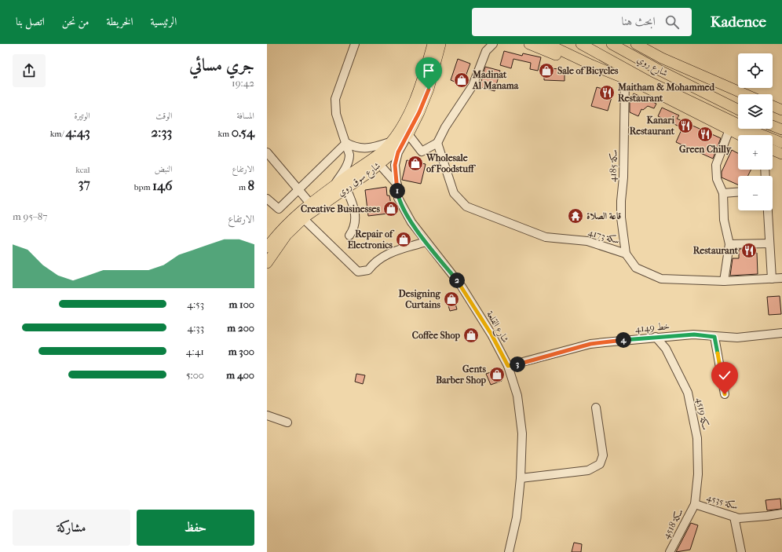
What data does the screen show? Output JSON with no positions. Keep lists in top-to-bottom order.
{
  "streets": {
    "main road": ["شارع روي", "شارع سوق روي"],
    "street": [
      "سكة 4185",
      "سكة 4173",
      "شارع القلعة",
      "4149 خط",
      "سكة 4519",
      "سكة 4535",
      "سكة 4518"
    ]
  },
  "crossings": [
    ["سكة 4185", "سكة 4173"],
    ["شارع سوق روي", "شارع القلعة"],
    ["شارع القلعة", "4149 خط"],
    ["4149 خط", "سكة 4519"],
    ["سكة 4519", "سكة 4535"],
    ["سكة 4519", "سكة 4518"],
    ["سكة 4535", "سكة 4518"]
  ],
  "places": {
    "shop": [
      "Sale of Bicycles",
      "Madinat Al Manama",
      "Wholesale of Foodstuff",
      "Creative Businesses",
      "Repair of Electronics",
      "Designing Curtains",
      "Coffee Shop",
      "Gents Barber Shop"
    ],
    "restaurant": [
      "Maitham & Mohammed Restaurant",
      "Kanari Restaurant",
      "Green Chilly",
      "Restaurant"
    ],
    "temple": ["قاعة الصلاة"]
  },
  "page": {
    "header": "Kadence",
    "search": "ابحث هنا",
    "nav": [
      "الرئيسية",
      "الخريطة",
      "من نحن",
      "اتصل بنا"
    ],
    "heading": ["جري مسائي", "19:42"],
    "map_buttons": ["+", "−"],
    "stats": [
      ["المسافة", "0.54 km"],
      ["الوقت", "2:33"],
      ["الوتيرة", "4:43 /km"],
      ["الارتفاع", "8 m"],
      ["النبض", "146 bpm"],
      ["kcal", "37"]
    ],
    "pins": [
      "1",
      "2",
      "4",
      "3"
    ],
    "chart": ["الارتفاع", "87–95 m"],
    "list": [
      {
        "name": "100 m",
        "note": "4:53"
      },
      {
        "name": "200 m",
        "note": "4:33"
      },
      {
        "name": "300 m",
        "note": "4:41"
      },
      {
        "name": "400 m",
        "note": "5:00"
      }
    ],
    "buttons": ["حفظ", "مشاركة"]
  }
}
